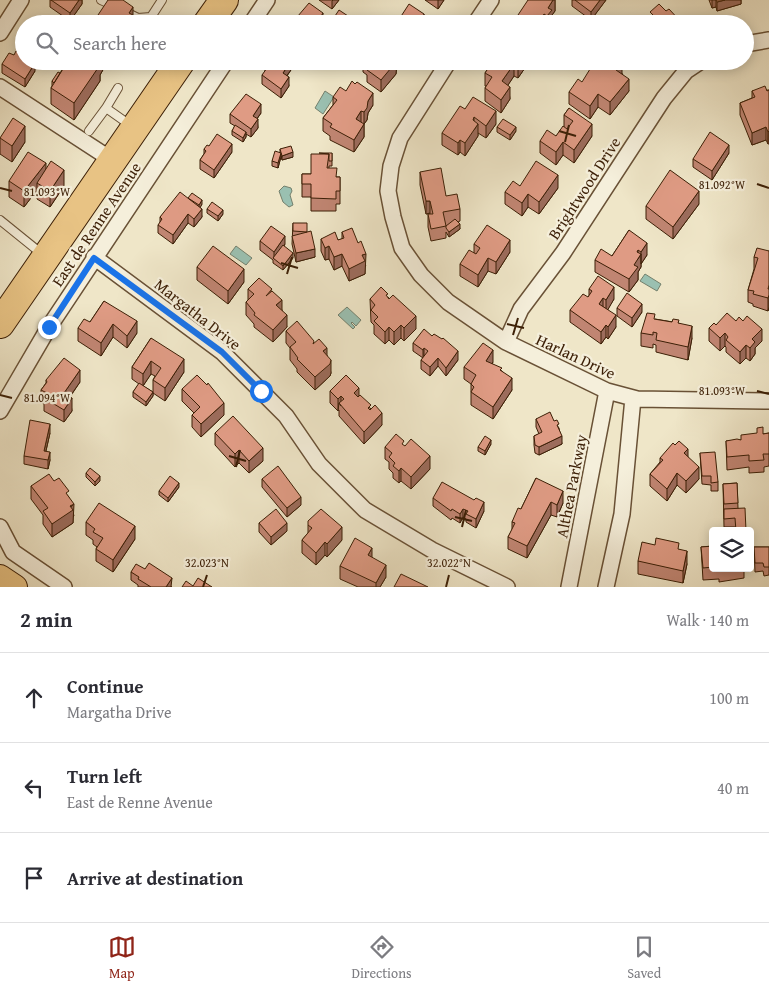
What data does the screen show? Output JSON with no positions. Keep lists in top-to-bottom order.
{
  "streets": {
    "street": [
      "Brightwood Drive",
      "East de Renne Avenue",
      "Margatha Drive",
      "Harlan Drive",
      "Althea Parkway"
    ]
  },
  "crossings": [
    ["Brightwood Drive", "Harlan Drive"],
    ["East de Renne Avenue", "Margatha Drive"],
    ["Harlan Drive", "Althea Parkway"]
  ],
  "page": {
    "search": "Search here",
    "heading": ["2 min", "Walk · 140 m"],
    "list": [
      ["Continue", "Margatha Drive", "100 m"],
      ["Turn left", "East de Renne Avenue", "40 m"],
      "Arrive at destination"
    ],
    "nav": ["Map", "Directions", "Saved"]
  },
  "coordinates": [
    "81.092°W",
    "81.093°W",
    "81.094°W",
    "32.023°N",
    "32.022°N"
  ]
}
